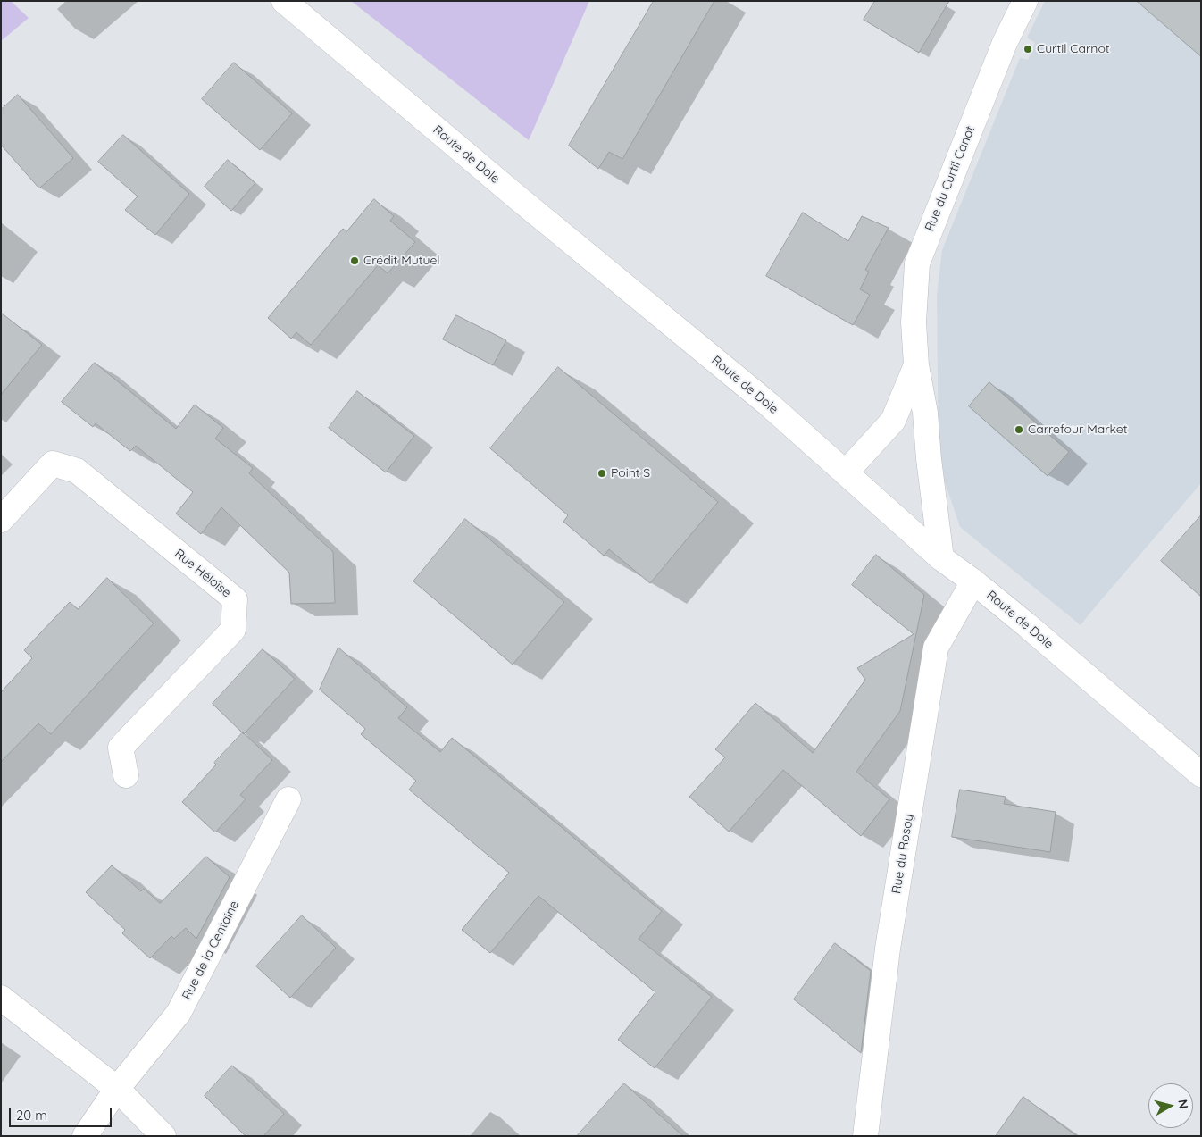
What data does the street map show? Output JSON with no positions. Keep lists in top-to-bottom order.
{
  "streets": {
    "street": [
      "Route de Dole",
      "Rue du Curtil Canot",
      "Rue Héloïse",
      "Rue du Rosoy",
      "Rue de la Centaine"
    ]
  },
  "crossings": [
    ["Route de Dole", "Rue du Curtil Canot"],
    ["Route de Dole", "Rue du Rosoy"]
  ],
  "places": [
    "Curtil Carnot",
    "Crédit Mutuel",
    "Carrefour Market",
    "Point S"
  ],
  "scale_bar": "20 m",
  "north": "right"
}
